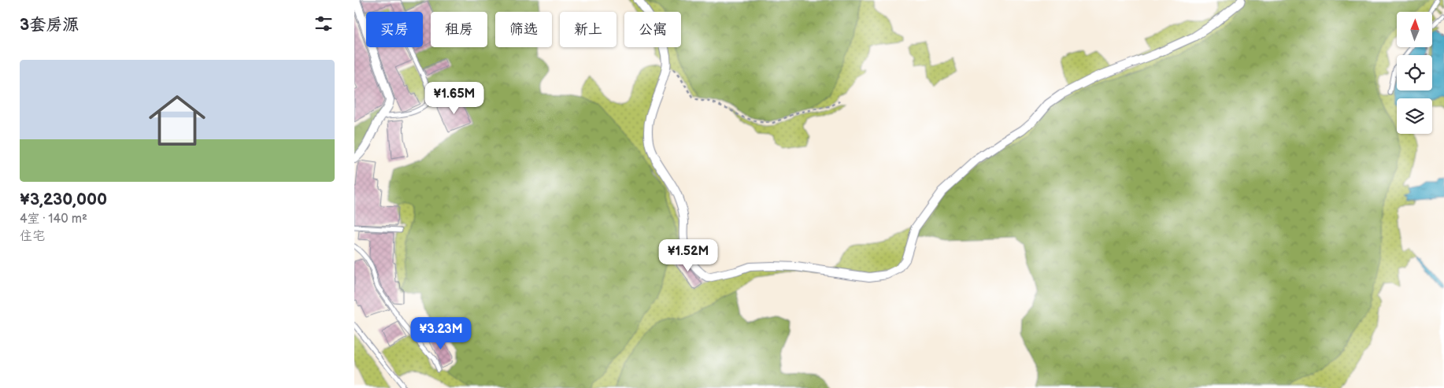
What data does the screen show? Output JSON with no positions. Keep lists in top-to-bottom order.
{
  "north": "top",
  "page": {
    "heading": "3套房源",
    "chip": [
      "买房",
      "租房",
      "筛选",
      "新上",
      "公寓"
    ],
    "list": [
      {
        "name": "¥3,230,000",
        "note": "4室 · 140 m² · 住宅"
      }
    ],
    "price": ["¥1.65M", "¥1.52M", "¥3.23M"]
  }
}
